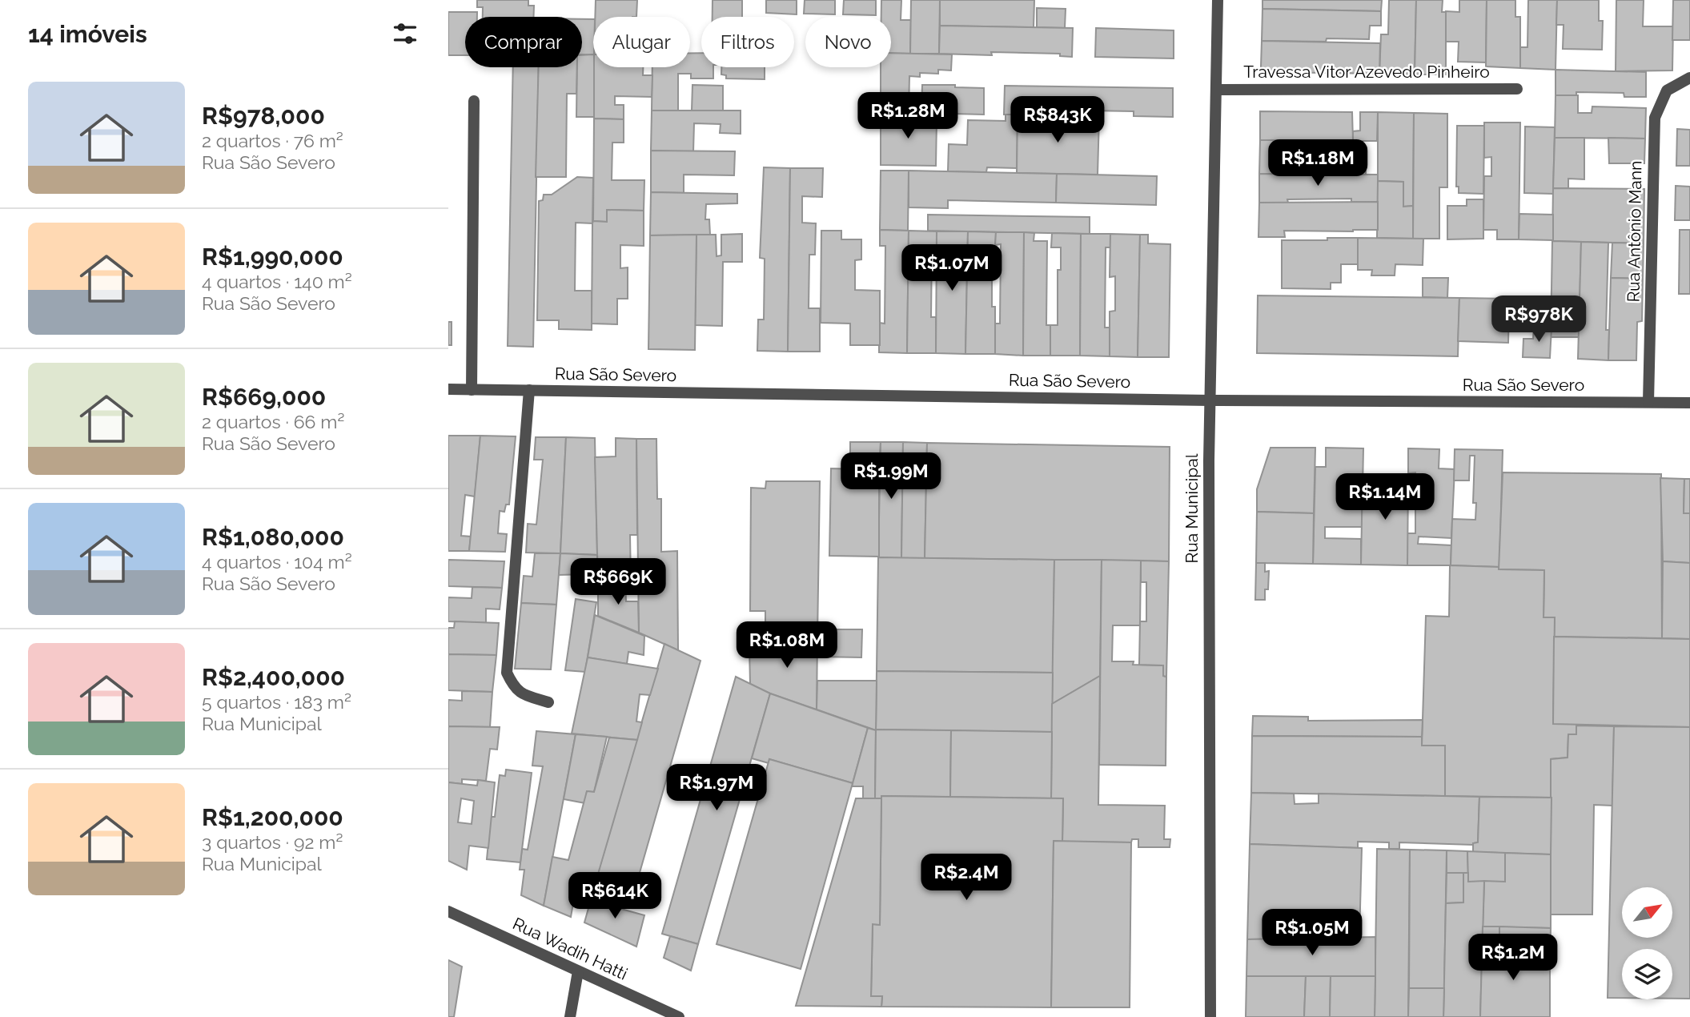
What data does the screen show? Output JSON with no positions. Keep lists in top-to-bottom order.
{
  "streets": {
    "street": [
      "Travessa Vitor Azevedo Pinheiro",
      "Rua Antônio Mann",
      "Rua São Severo",
      "Rua Municipal",
      "Rua Wadih Hatti"
    ]
  },
  "crossings": [
    ["Travessa Vitor Azevedo Pinheiro", "Rua Municipal"],
    ["Rua Antônio Mann", "Rua São Severo"],
    ["Rua São Severo", "Rua Municipal"]
  ],
  "north": "top right",
  "page": {
    "heading": "14 imóveis",
    "chip": [
      "Comprar",
      "Alugar",
      "Filtros",
      "Novo"
    ],
    "list": [
      {
        "name": "R$978,000",
        "note": "2 quartos · 76 m² · Rua São Severo"
      },
      {
        "name": "R$1,990,000",
        "note": "4 quartos · 140 m² · Rua São Severo"
      },
      {
        "name": "R$669,000",
        "note": "2 quartos · 66 m² · Rua São Severo"
      },
      {
        "name": "R$1,080,000",
        "note": "4 quartos · 104 m² · Rua São Severo"
      },
      {
        "name": "R$2,400,000",
        "note": "5 quartos · 183 m² · Rua Municipal"
      },
      {
        "name": "R$1,200,000",
        "note": "3 quartos · 92 m² · Rua Municipal"
      }
    ],
    "price": [
      "R$1.28M",
      "R$843K",
      "R$1.18M",
      "R$1.07M",
      "R$978K",
      "R$1.99M",
      "R$1.14M",
      "R$669K",
      "R$1.08M",
      "R$1.97M",
      "R$2.4M",
      "R$614K",
      "R$1.05M",
      "R$1.2M"
    ]
  }
}
